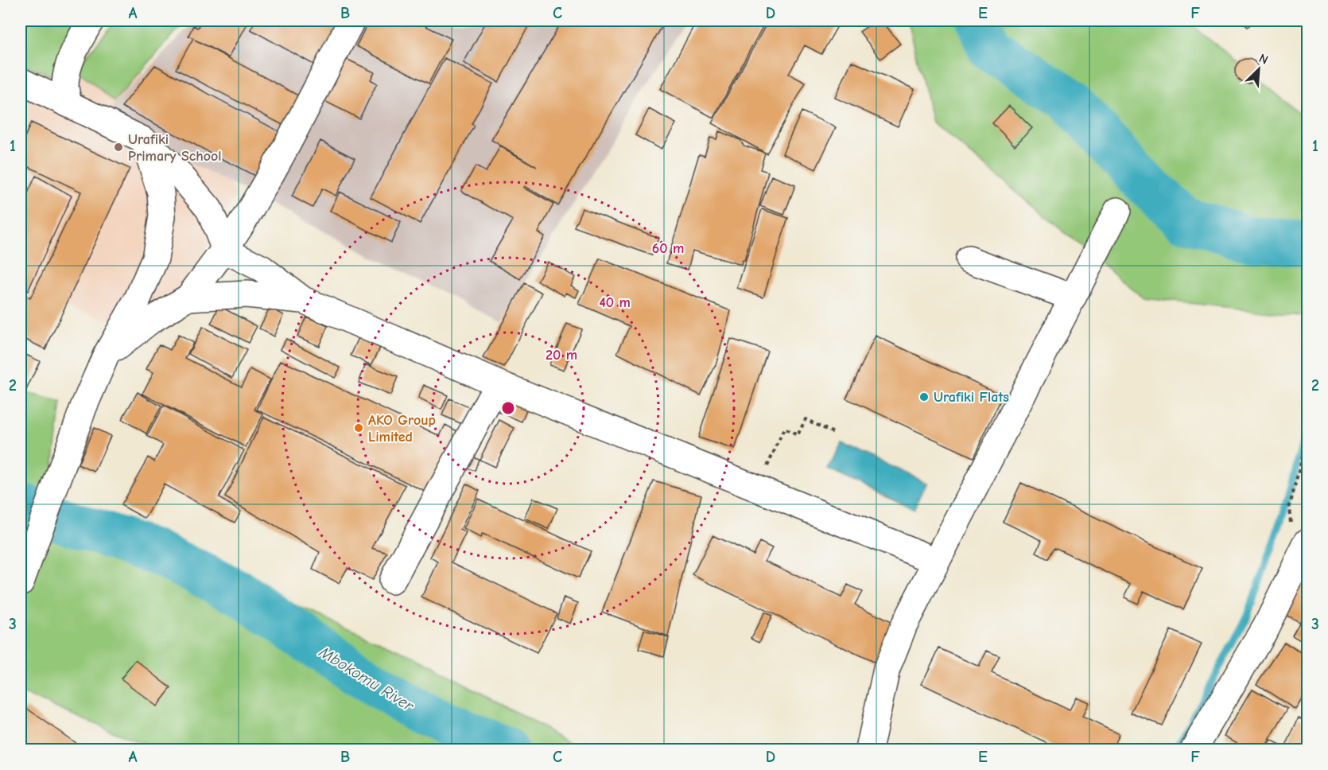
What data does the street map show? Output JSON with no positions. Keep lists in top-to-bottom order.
{
  "water": ["Mbokomu River"],
  "places": ["Urafiki Primary School", "Urafiki Flats", "AKO Group Limited"],
  "north": "top right",
  "grid": {
    "columns": [
      "A",
      "B",
      "C",
      "D",
      "E",
      "F"
    ],
    "rows": ["1", "2", "3"]
  },
  "rings": ["60 m", "40 m", "20 m"]
}
